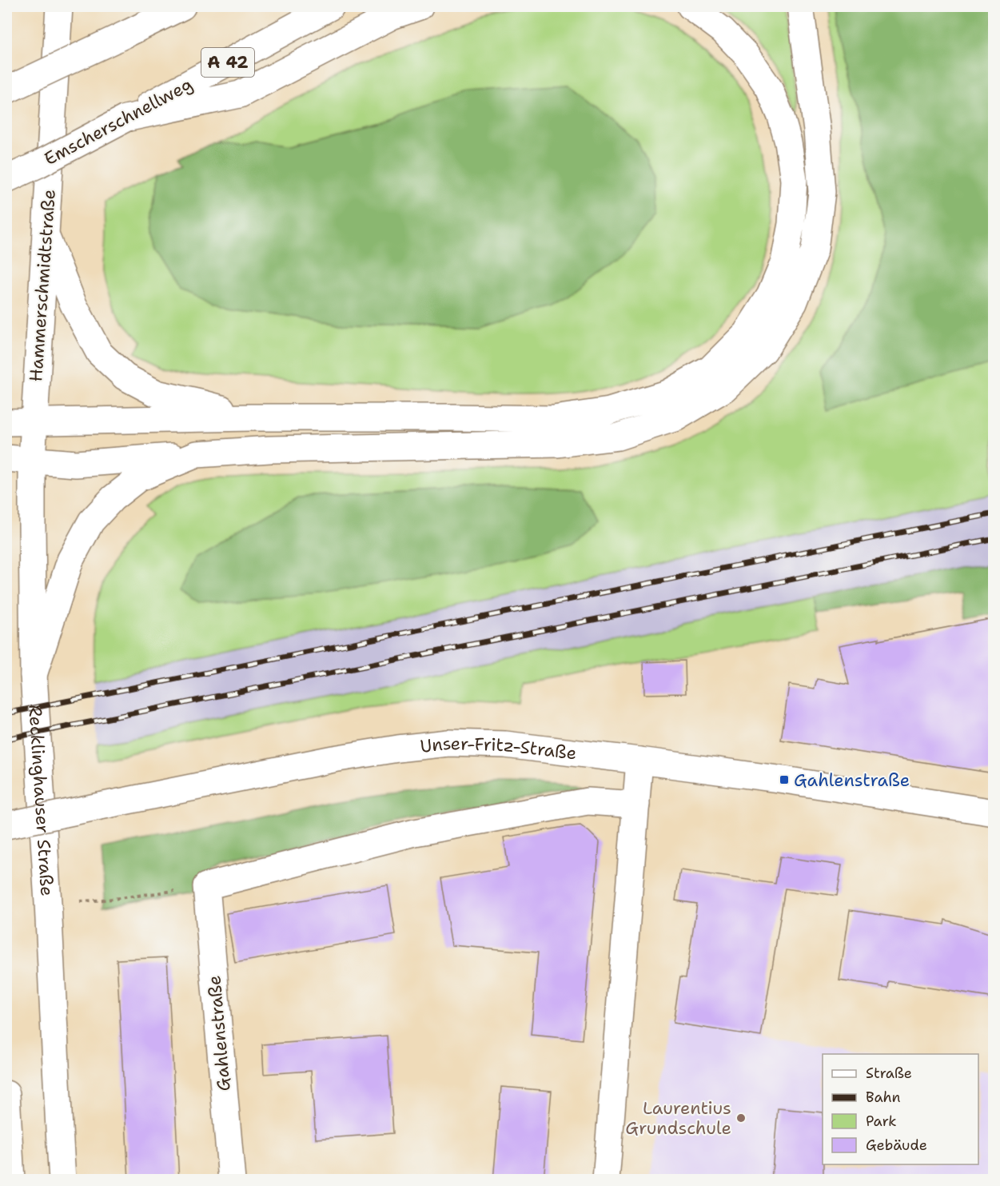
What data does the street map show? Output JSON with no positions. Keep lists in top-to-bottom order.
{
  "streets": {
    "main road": [
      "A 42",
      "Emscherschnellweg",
      "Hammerschmidtstraße",
      "Unser-Fritz-Straße",
      "Recklinghauser Straße",
      "Gahlenstraße"
    ]
  },
  "crossings": [
    ["Hammerschmidtstraße", "Recklinghauser Straße"]
  ],
  "places": {
    "transit": ["Gahlenstraße"],
    "other": ["Laurentius Grundschule"]
  },
  "legend": [
    "Straße",
    "Bahn",
    "Park",
    "Gebäude"
  ]
}
